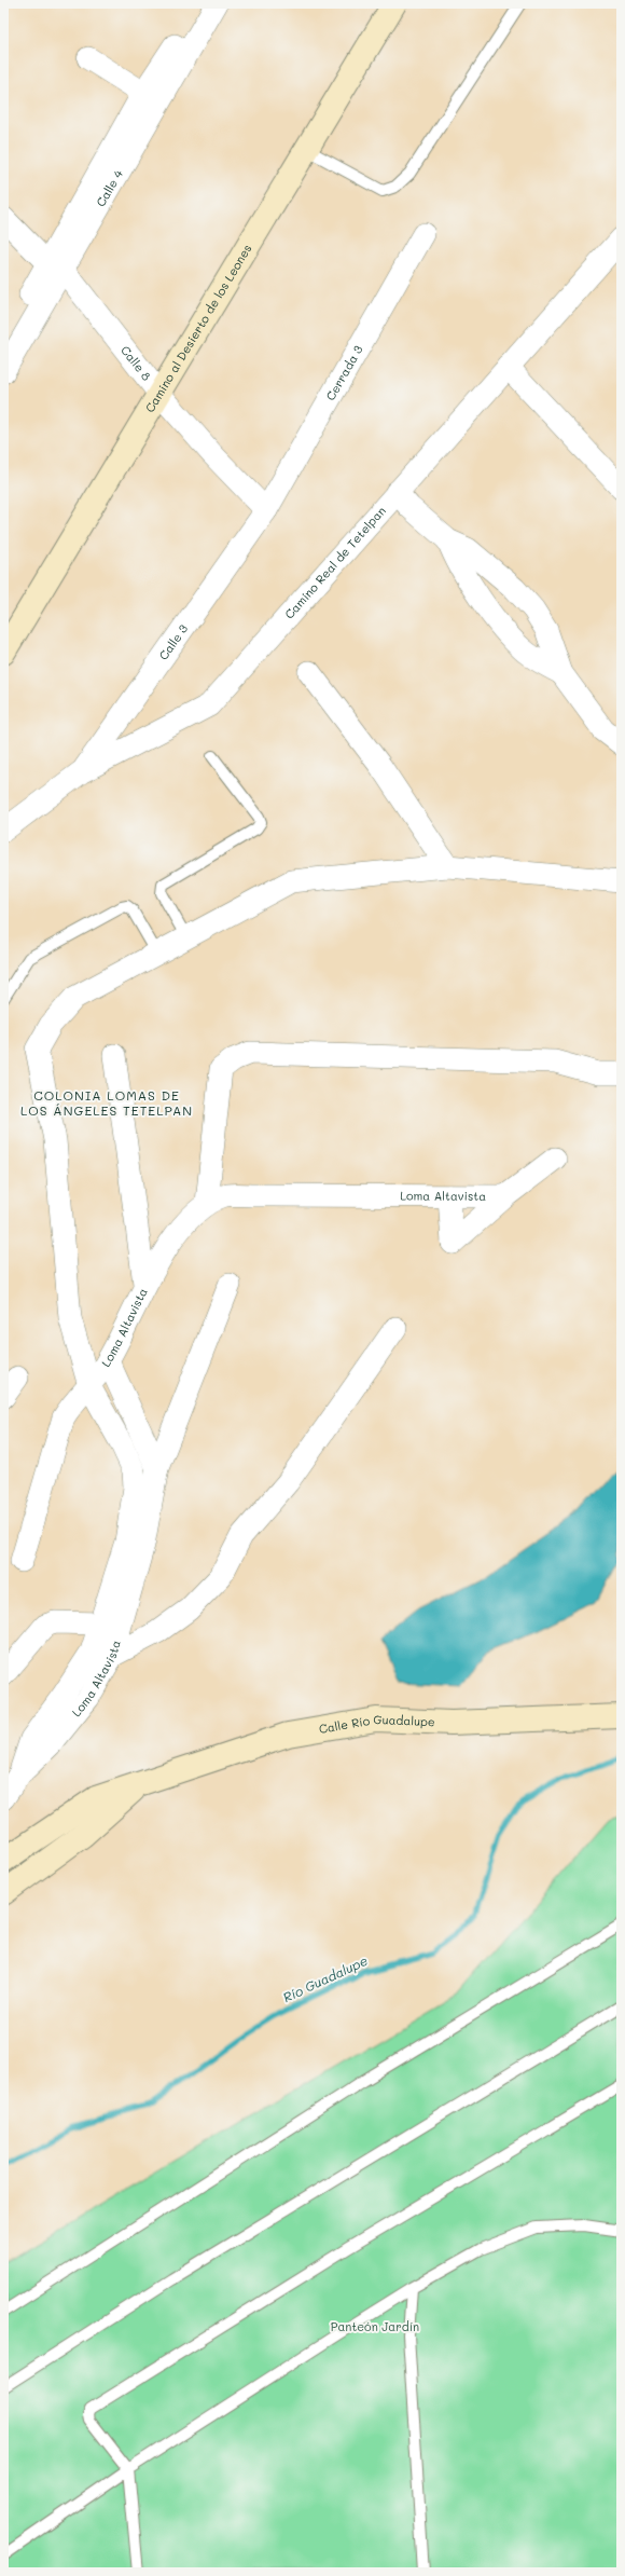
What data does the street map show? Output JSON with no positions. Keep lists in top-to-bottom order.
{
  "streets": {
    "street": [
      "Calle 4",
      "Camino al Desierto de los Leones",
      "Calle 8",
      "Cerrada 3",
      "Camino Real de Tetelpan",
      "Calle 3",
      "Loma Altavista",
      "Calle Río Guadalupe"
    ]
  },
  "crossings": [
    ["Calle 4", "Calle 8"],
    ["Camino al Desierto de los Leones", "Calle 8"],
    ["Calle 8", "Cerrada 3"],
    ["Calle 8", "Calle 3"],
    ["Cerrada 3", "Calle 3"],
    ["Camino Real de Tetelpan", "Calle 3"]
  ],
  "districts": ["COLONIA LOMAS DE LOS ÁNGELES TETELPAN"],
  "water": ["Río Guadalupe"],
  "parks": ["Panteón Jardín"]
}
